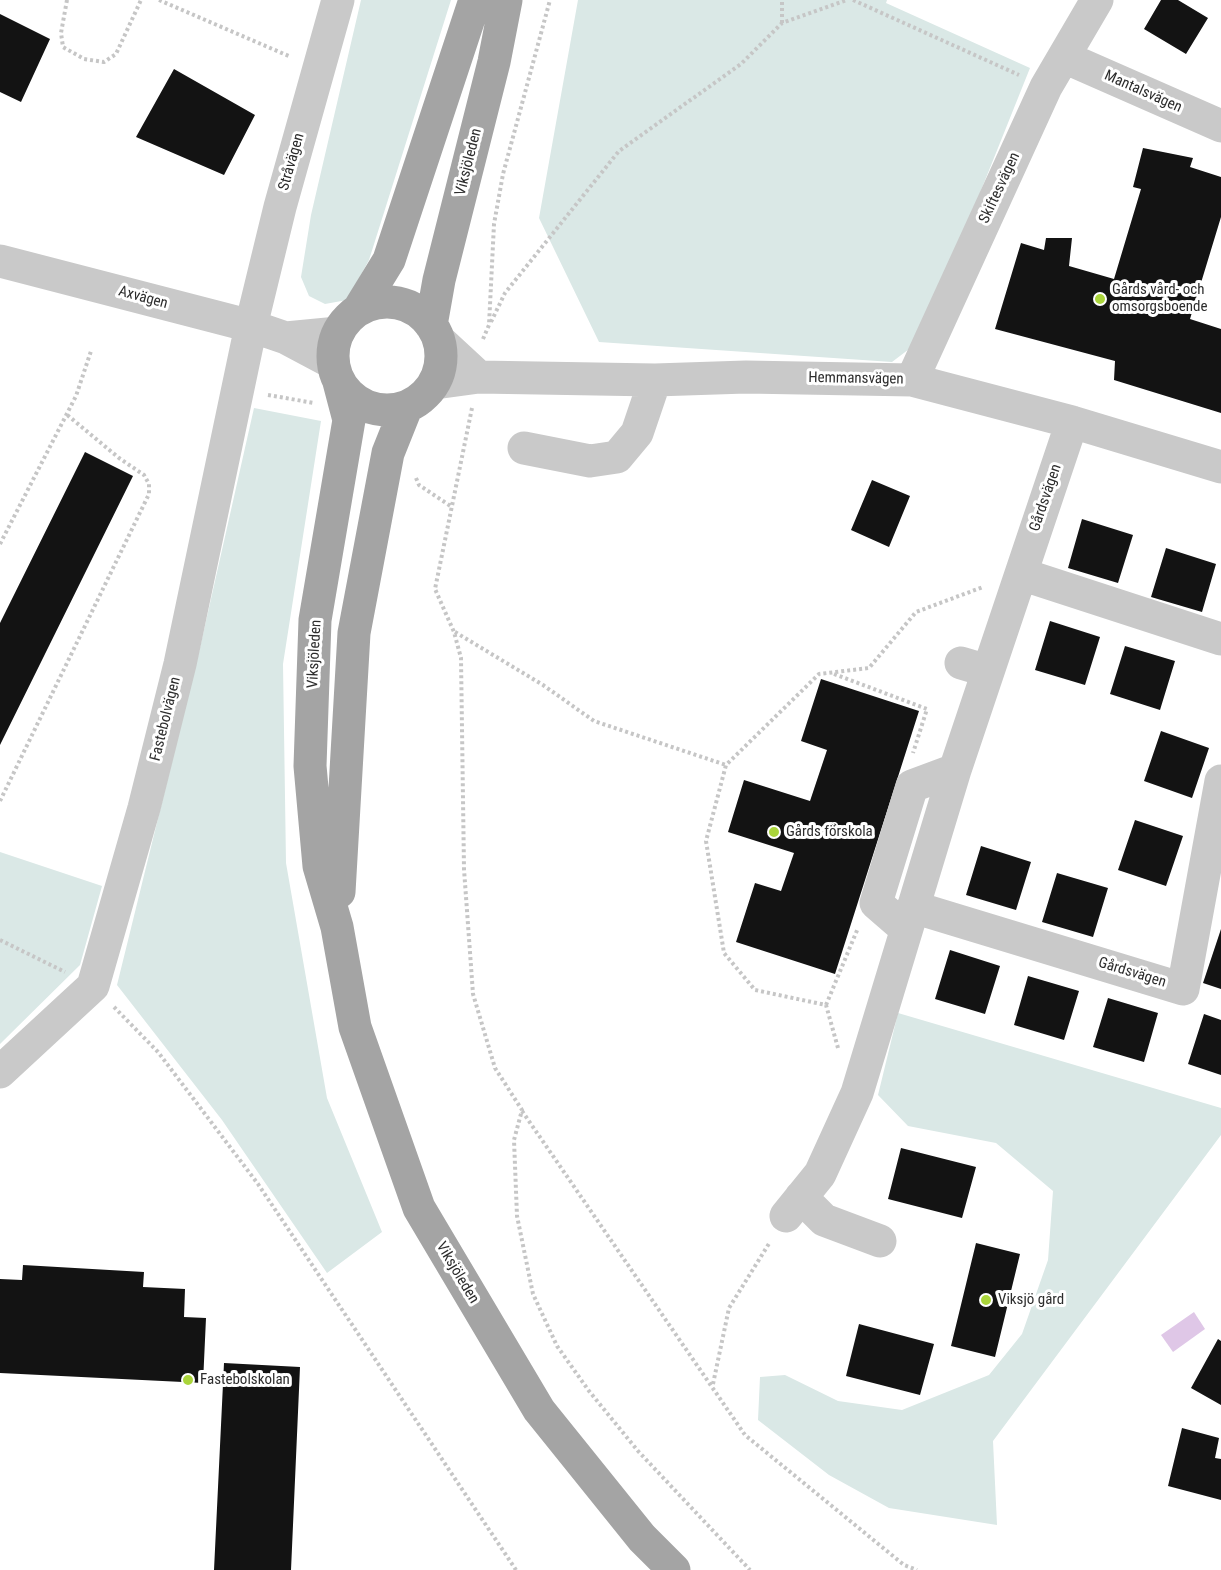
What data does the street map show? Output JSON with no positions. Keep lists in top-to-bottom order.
{
  "streets": {
    "main road": ["Viksjöleden"],
    "street": [
      "Mantalsvägen",
      "Stråvägen",
      "Skiftesvägen",
      "Axvägen",
      "Hemmansvägen",
      "Gårdsvägen",
      "Fastebolvägen"
    ]
  },
  "crossings": [
    ["Mantalsvägen", "Skiftesvägen"],
    ["Stråvägen", "Axvägen"],
    ["Stråvägen", "Fastebolvägen"],
    ["Viksjöleden", "Axvägen"],
    ["Viksjöleden", "Hemmansvägen"],
    ["Skiftesvägen", "Hemmansvägen"],
    ["Axvägen", "Hemmansvägen"],
    ["Axvägen", "Fastebolvägen"],
    ["Hemmansvägen", "Gårdsvägen"]
  ],
  "places": [
    "Gårds vård- och omsorgsboende",
    "Gårds förskola",
    "Viksjö gård",
    "Fastebolskolan"
  ]
}
